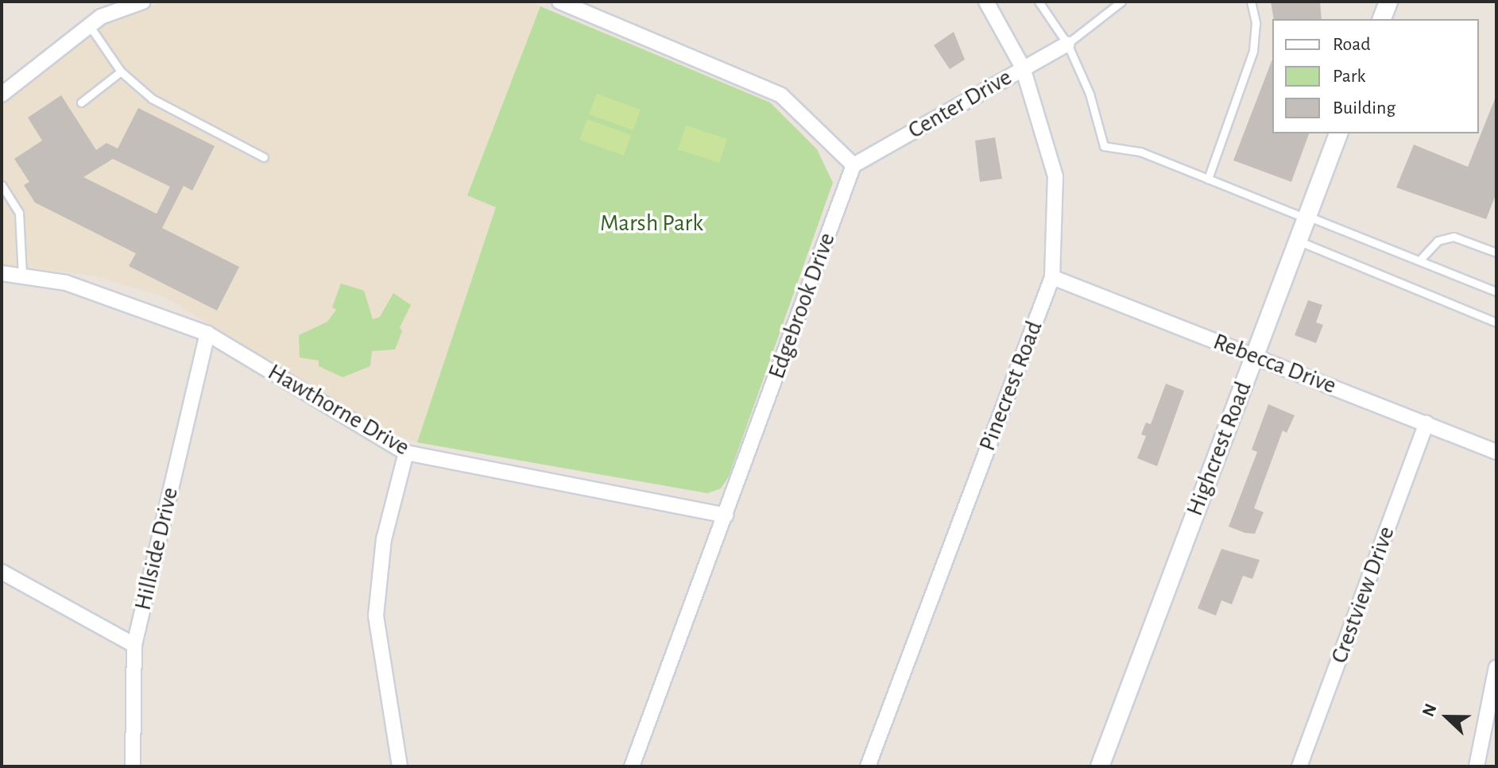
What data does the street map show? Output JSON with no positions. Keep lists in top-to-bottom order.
{
  "streets": {
    "street": [
      "Center Drive",
      "Edgebrook Drive",
      "Rebecca Drive",
      "Pinecrest Road",
      "Hawthorne Drive",
      "Highcrest Road",
      "Hillside Drive",
      "Crestview Drive"
    ]
  },
  "crossings": [
    ["Center Drive", "Edgebrook Drive"],
    ["Center Drive", "Pinecrest Road"],
    ["Edgebrook Drive", "Hawthorne Drive"],
    ["Rebecca Drive", "Pinecrest Road"],
    ["Rebecca Drive", "Highcrest Road"],
    ["Rebecca Drive", "Crestview Drive"],
    ["Hawthorne Drive", "Hillside Drive"]
  ],
  "parks": ["Marsh Park"],
  "legend": ["Road", "Park", "Building"],
  "north": "left"
}
